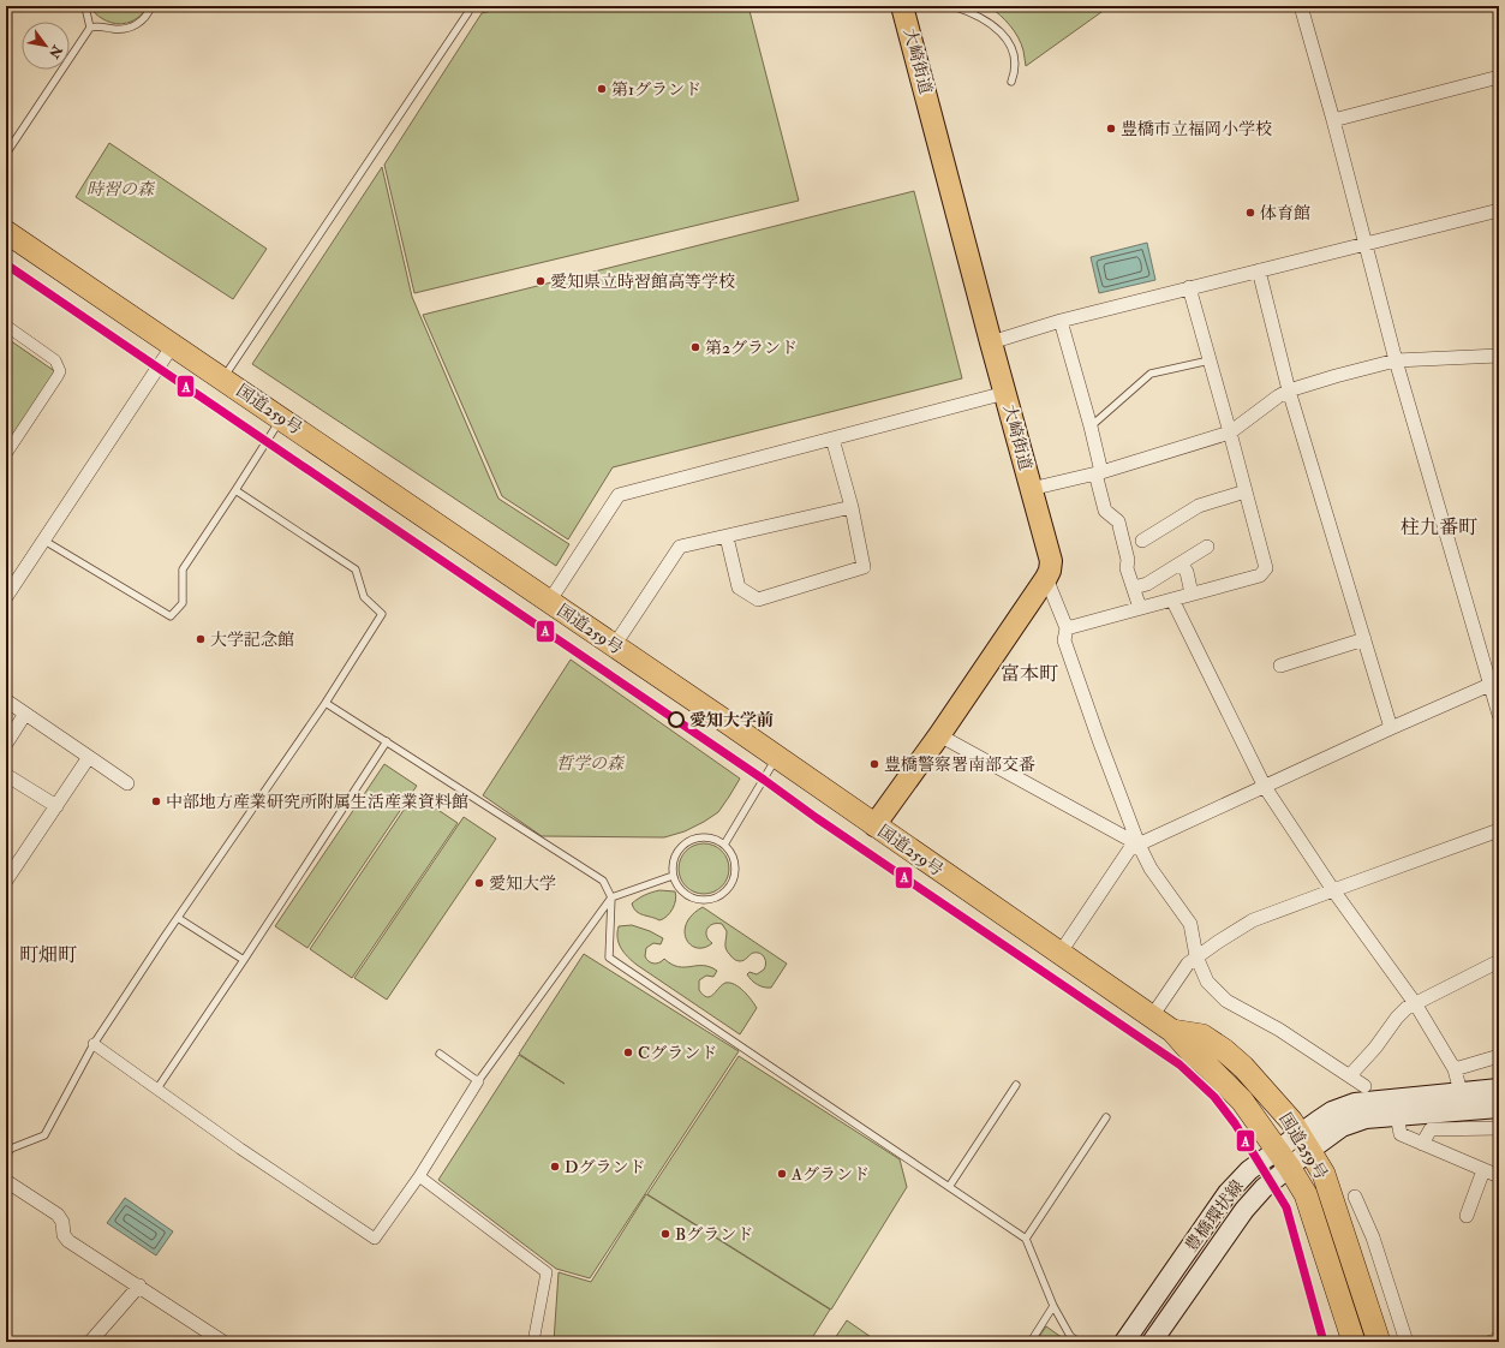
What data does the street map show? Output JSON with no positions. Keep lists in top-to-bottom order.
{
  "streets": {
    "highway": ["国道259号"],
    "main road": ["大崎街道", "豊橋環状線"]
  },
  "crossings": [
    ["大崎街道", "国道259号"],
    ["国道259号", "豊橋環状線"]
  ],
  "districts": ["柱九番町", "富本町", "町畑町"],
  "parks": ["時習の森", "哲学の森"],
  "places": [
    "第1グランド",
    "豊橋市立福岡小学校",
    "体育館",
    "愛知県立時習館高等学校",
    "第2グランド",
    "大学記念館",
    "愛知大学前",
    "豊橋警察署南部交番",
    "中部地方産業研究所附属生活産業資料館",
    "愛知大学",
    "Cグランド",
    "Dグランド",
    "Aグランド",
    "Bグランド"
  ],
  "lines": ["transit line A"],
  "north": "bottom right"
}
